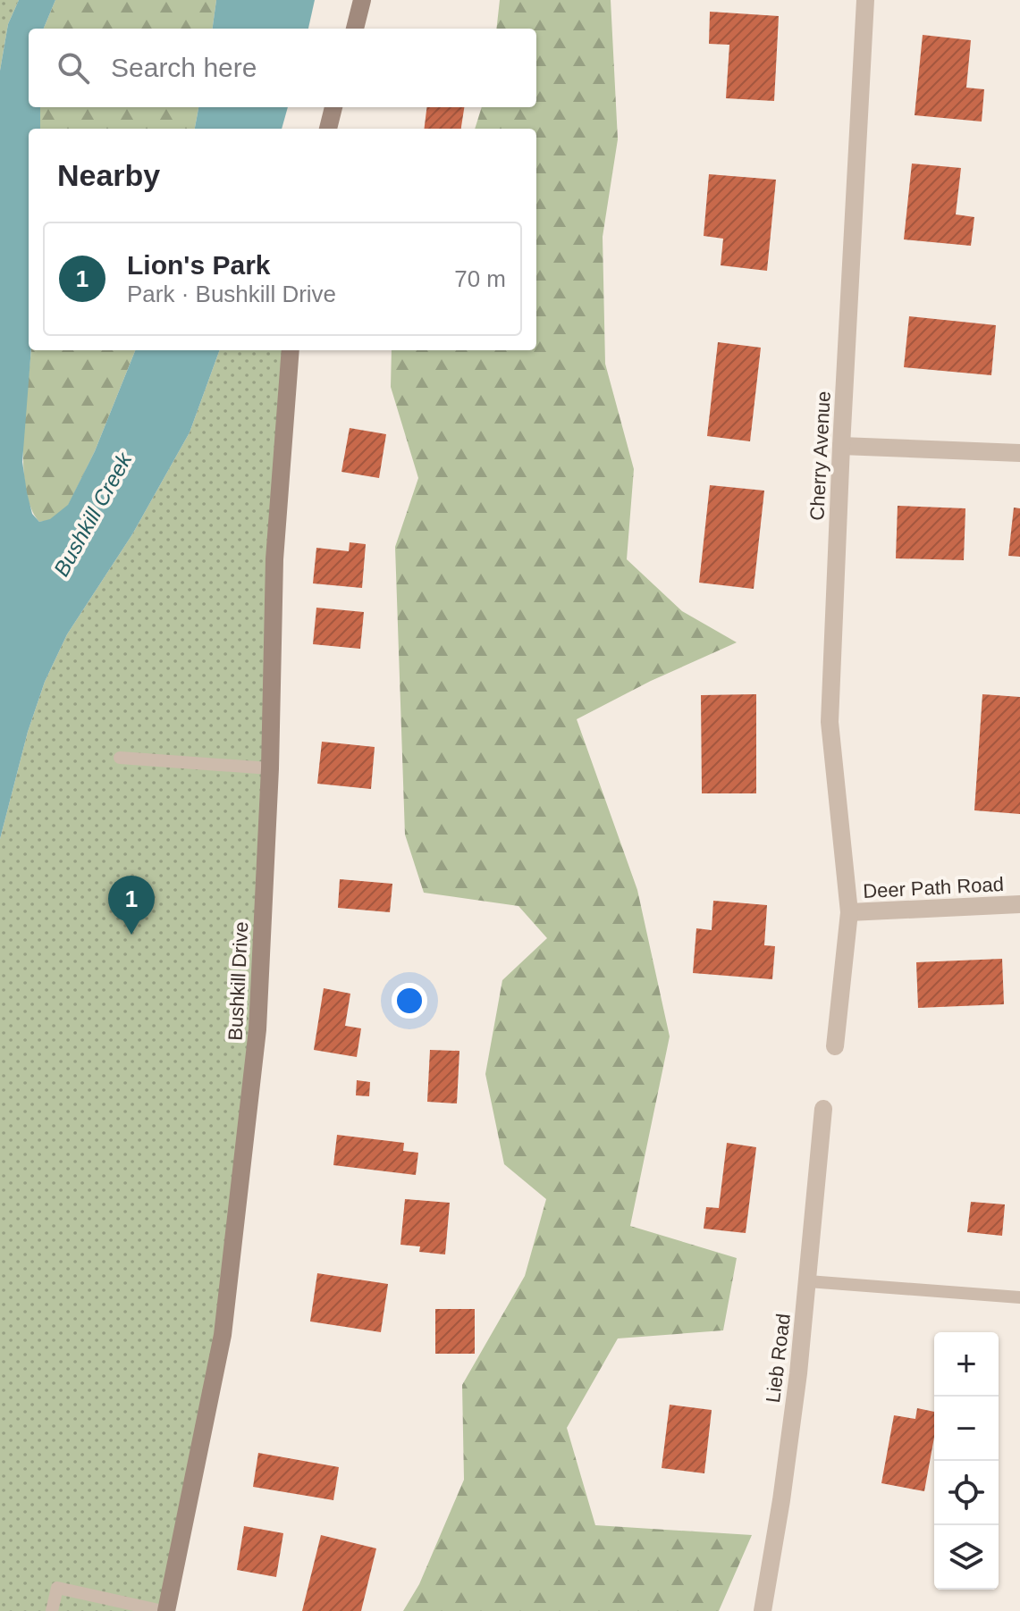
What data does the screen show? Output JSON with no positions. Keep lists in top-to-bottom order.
{
  "streets": {
    "main road": ["Bushkill Drive"],
    "street": ["Cherry Avenue", "Deer Path Road", "Lieb Road"]
  },
  "crossings": [
    ["Cherry Avenue", "Deer Path Road"]
  ],
  "water": ["Bushkill Creek"],
  "page": {
    "search": "Search here",
    "heading": "Nearby",
    "list": [
      {
        "mark": "1",
        "name": "Lion's Park",
        "note": "Park · Bushkill Drive",
        "value": "70 m"
      }
    ],
    "pins": "1",
    "map_buttons": ["+", "−"]
  }
}
